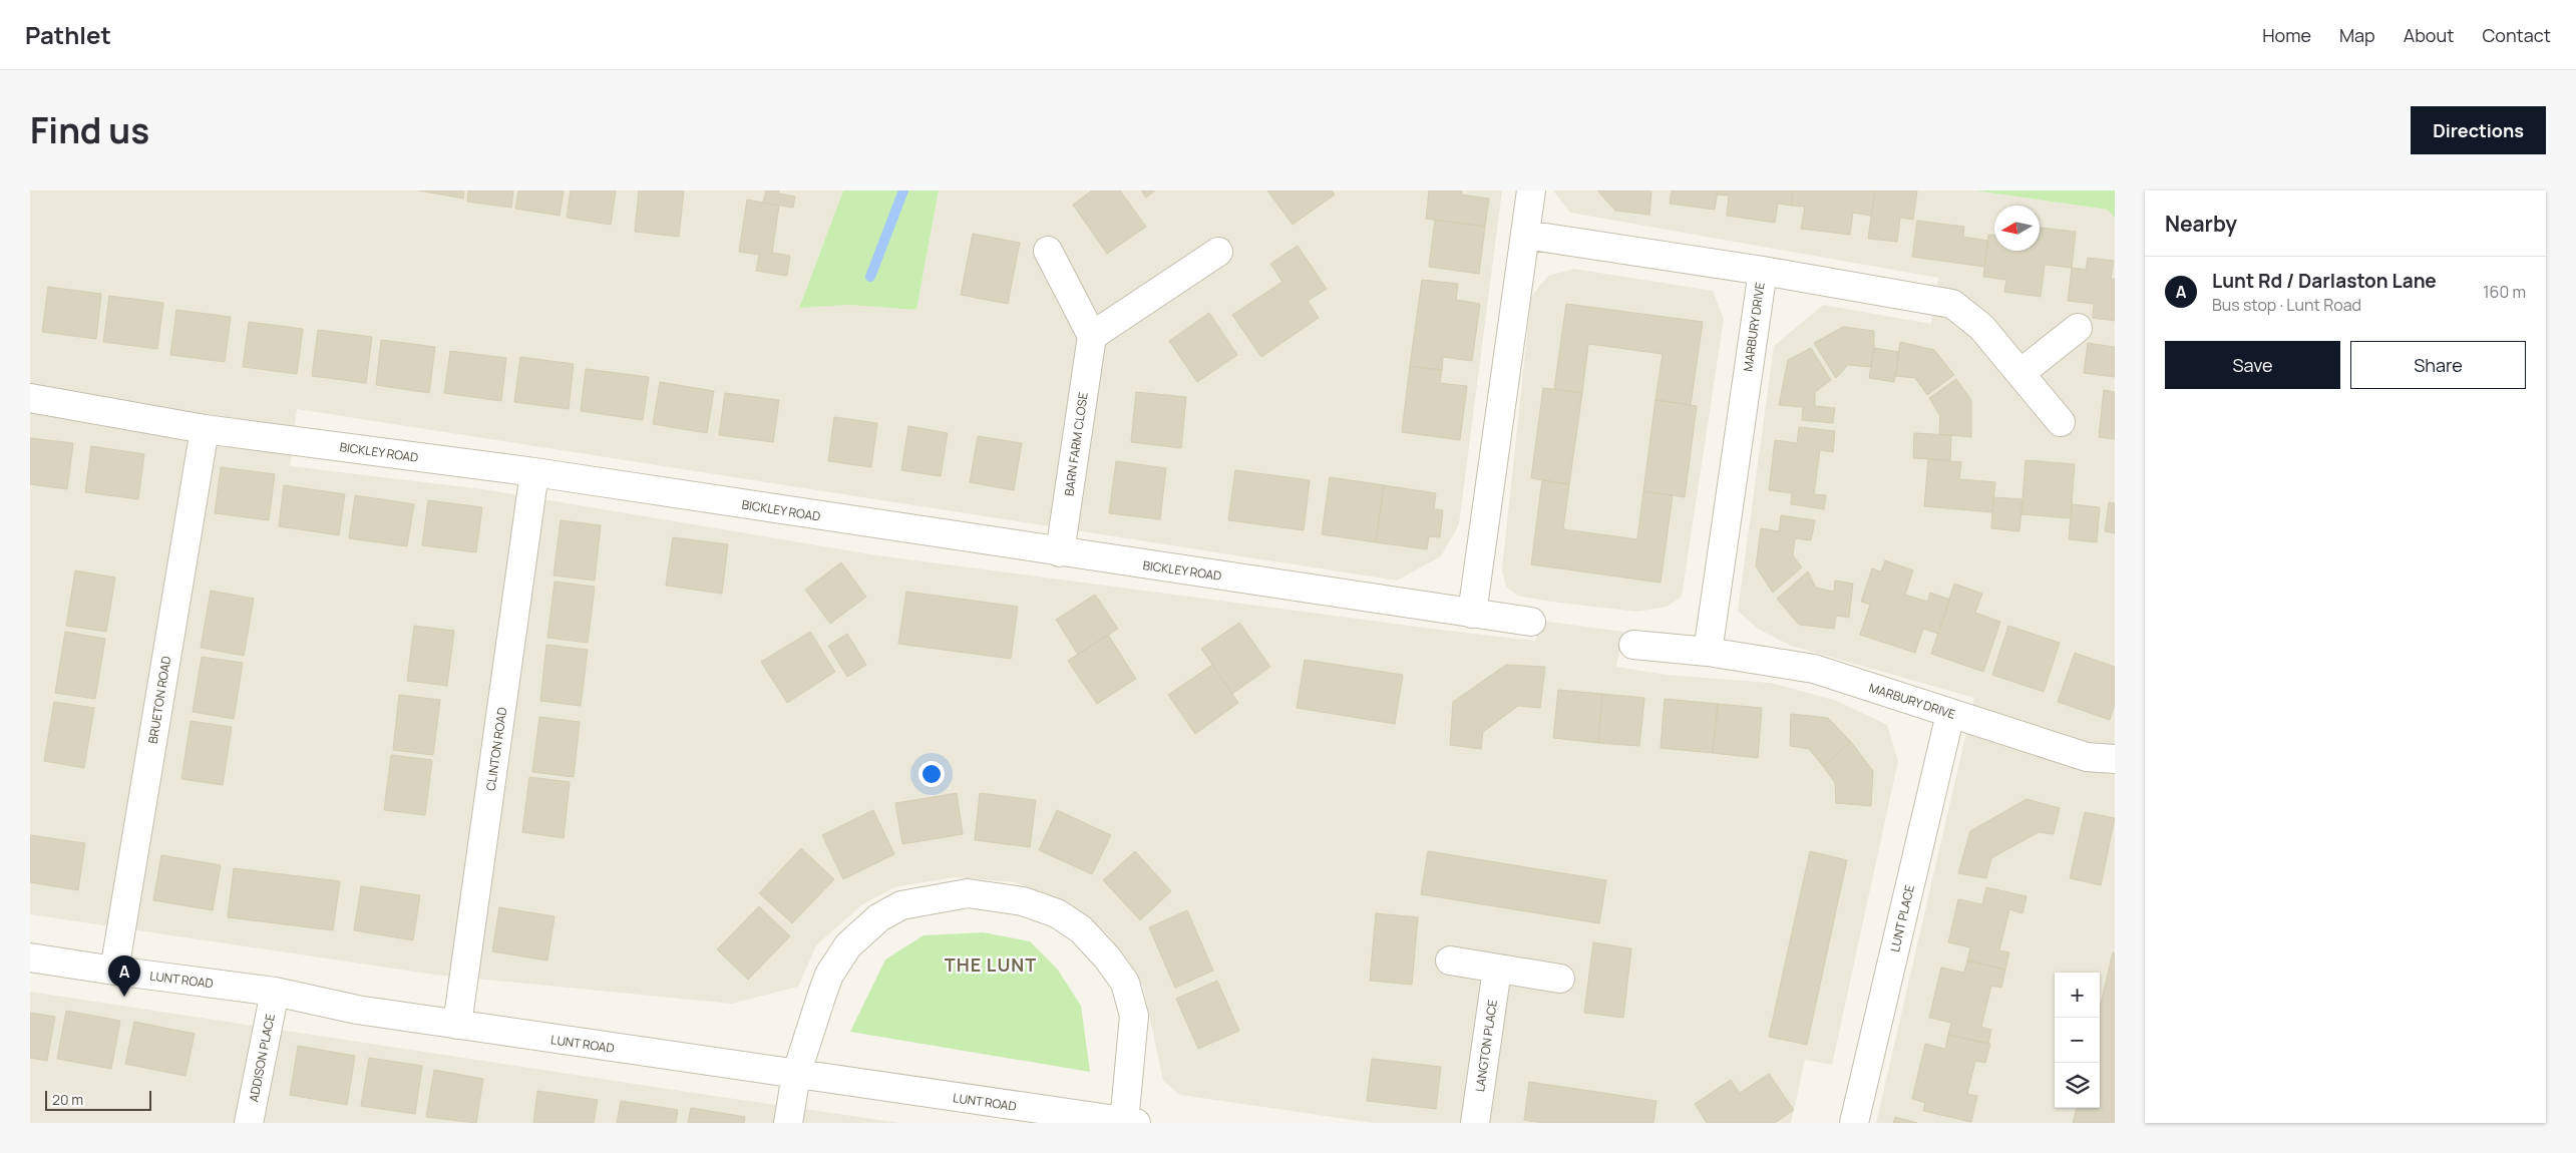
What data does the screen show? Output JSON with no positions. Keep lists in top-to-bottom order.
{
  "streets": {
    "street": [
      "MARBURY DRIVE",
      "BARN FARM CLOSE",
      "BICKLEY ROAD",
      "BRUETON ROAD",
      "CLINTON ROAD",
      "LUNT PLACE",
      "LUNT ROAD",
      "LANGTON PLACE",
      "ADDISON PLACE"
    ]
  },
  "crossings": [
    ["MARBURY DRIVE", "LUNT PLACE"],
    ["BARN FARM CLOSE", "BICKLEY ROAD"],
    ["BICKLEY ROAD", "BRUETON ROAD"],
    ["BICKLEY ROAD", "CLINTON ROAD"],
    ["BRUETON ROAD", "LUNT ROAD"],
    ["CLINTON ROAD", "LUNT ROAD"],
    ["LUNT ROAD", "ADDISON PLACE"]
  ],
  "districts": ["THE LUNT"],
  "scale_bar": "20 m",
  "north": "left",
  "page": {
    "header": "Pathlet",
    "nav": [
      "Home",
      "Map",
      "About",
      "Contact"
    ],
    "title": "Find us",
    "buttons": [
      "Directions",
      ["Save", "Share"]
    ],
    "heading": "Nearby",
    "list": [
      {
        "mark": "A",
        "name": "Lunt Rd / Darlaston Lane",
        "note": "Bus stop · Lunt Road",
        "value": "160 m"
      }
    ],
    "pins": "A",
    "map_buttons": ["+", "−"],
    "scale": "20 m"
  }
}
